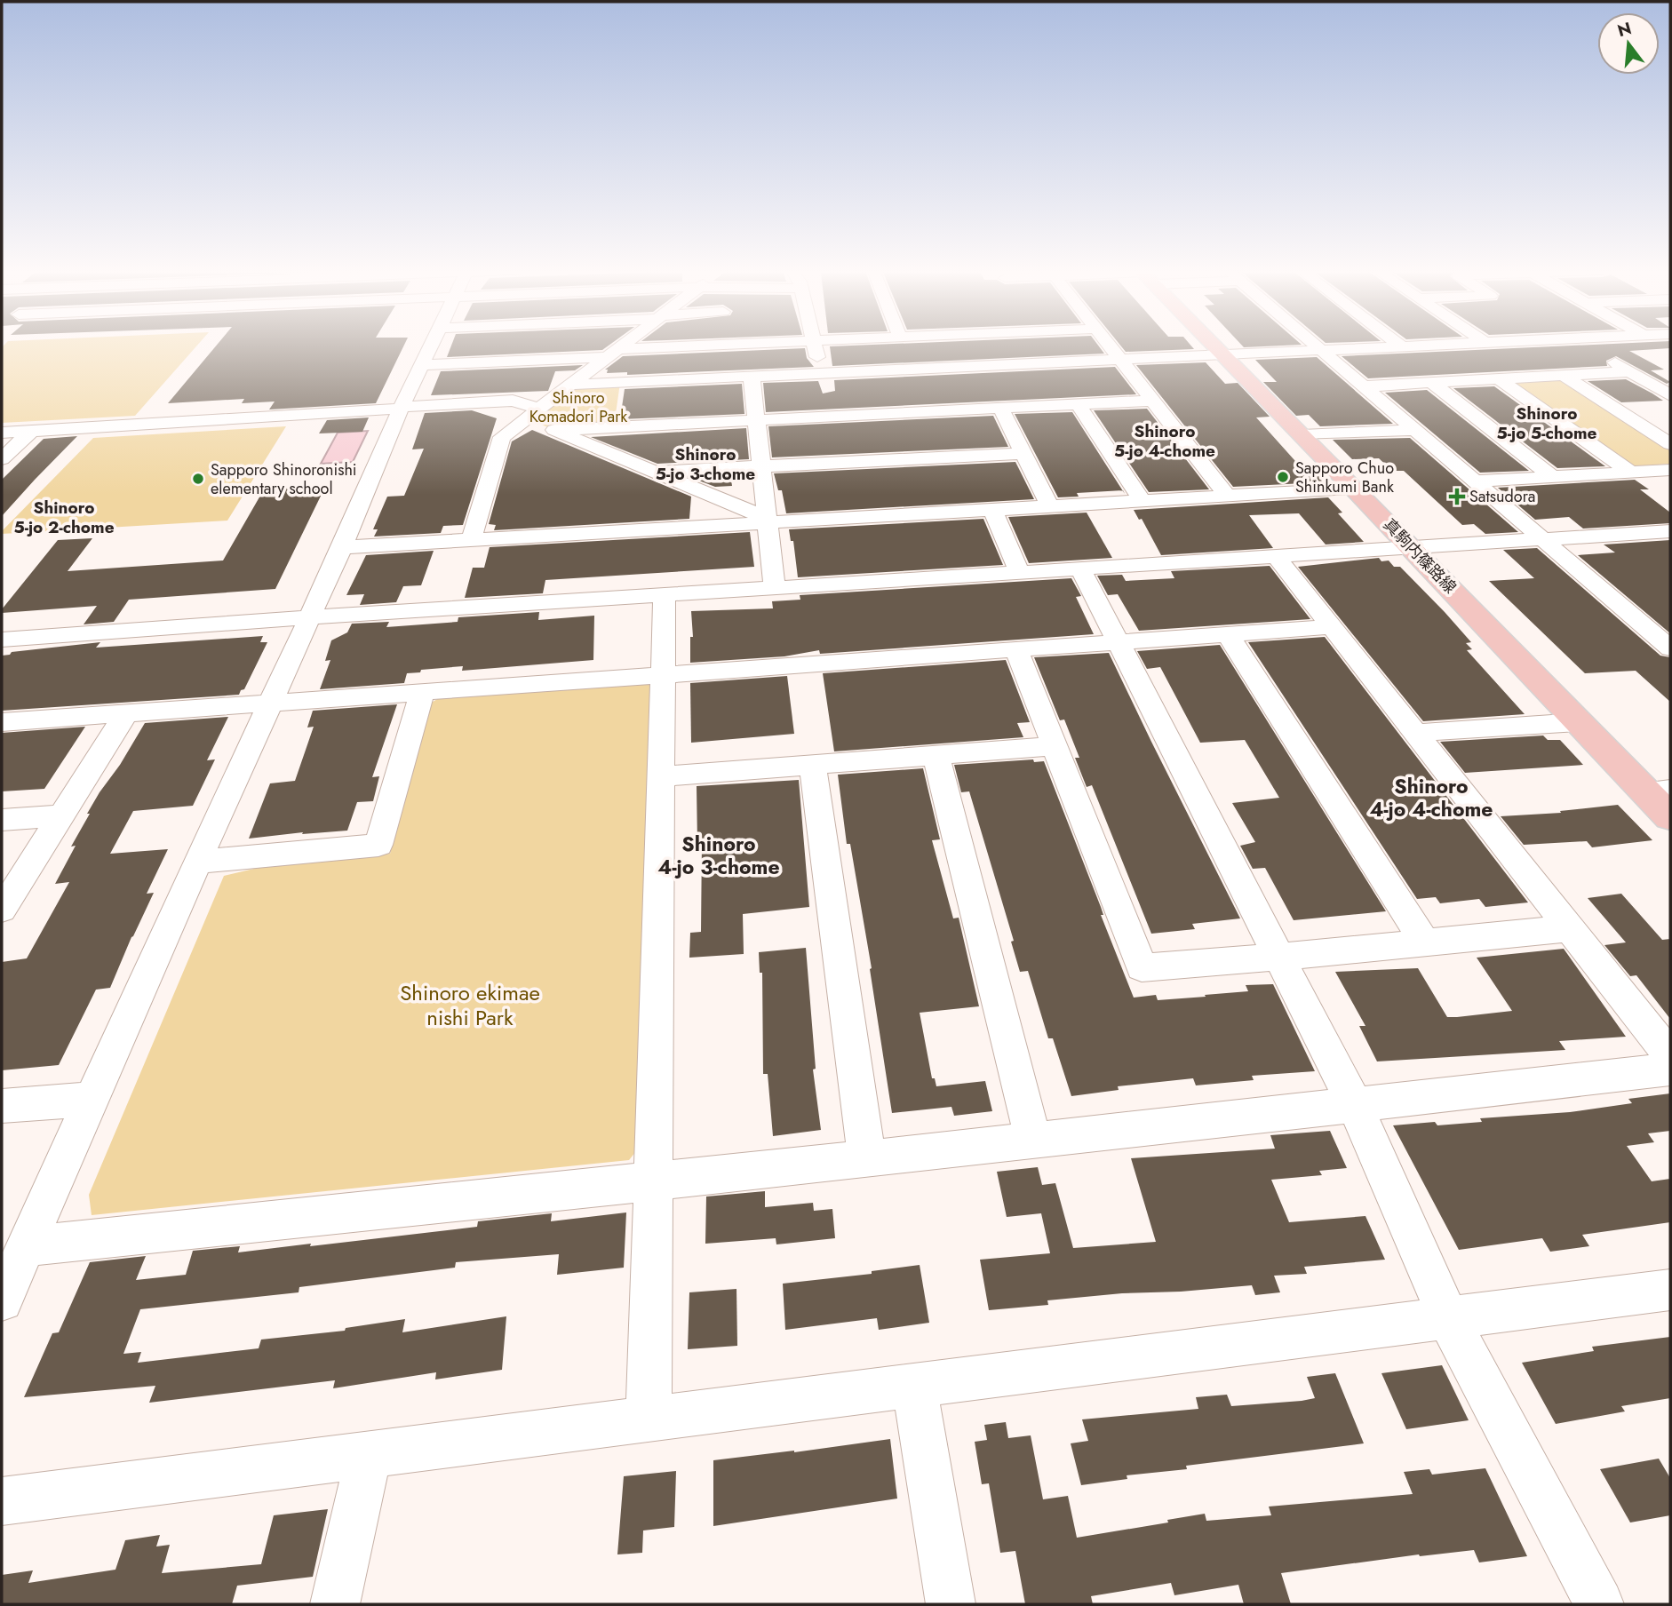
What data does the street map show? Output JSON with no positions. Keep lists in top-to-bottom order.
{
  "streets": {
    "main road": ["真駒内篠路線"]
  },
  "districts": [
    "Shinoro 5-jo 5-chome",
    "Shinoro 5-jo 4-chome",
    "Shinoro 5-jo 3-chome",
    "Shinoro 5-jo 2-chome",
    "Shinoro 4-jo 4-chome",
    "Shinoro 4-jo 3-chome"
  ],
  "parks": ["Shinoro Komadori Park", "Shinoro ekimae nishi Park"],
  "places": {
    "other": ["Sapporo Chuo Shinkumi Bank", "Sapporo Shinoronishi elementary school"],
    "health": ["Satsudora"]
  },
  "north": "top"
}
